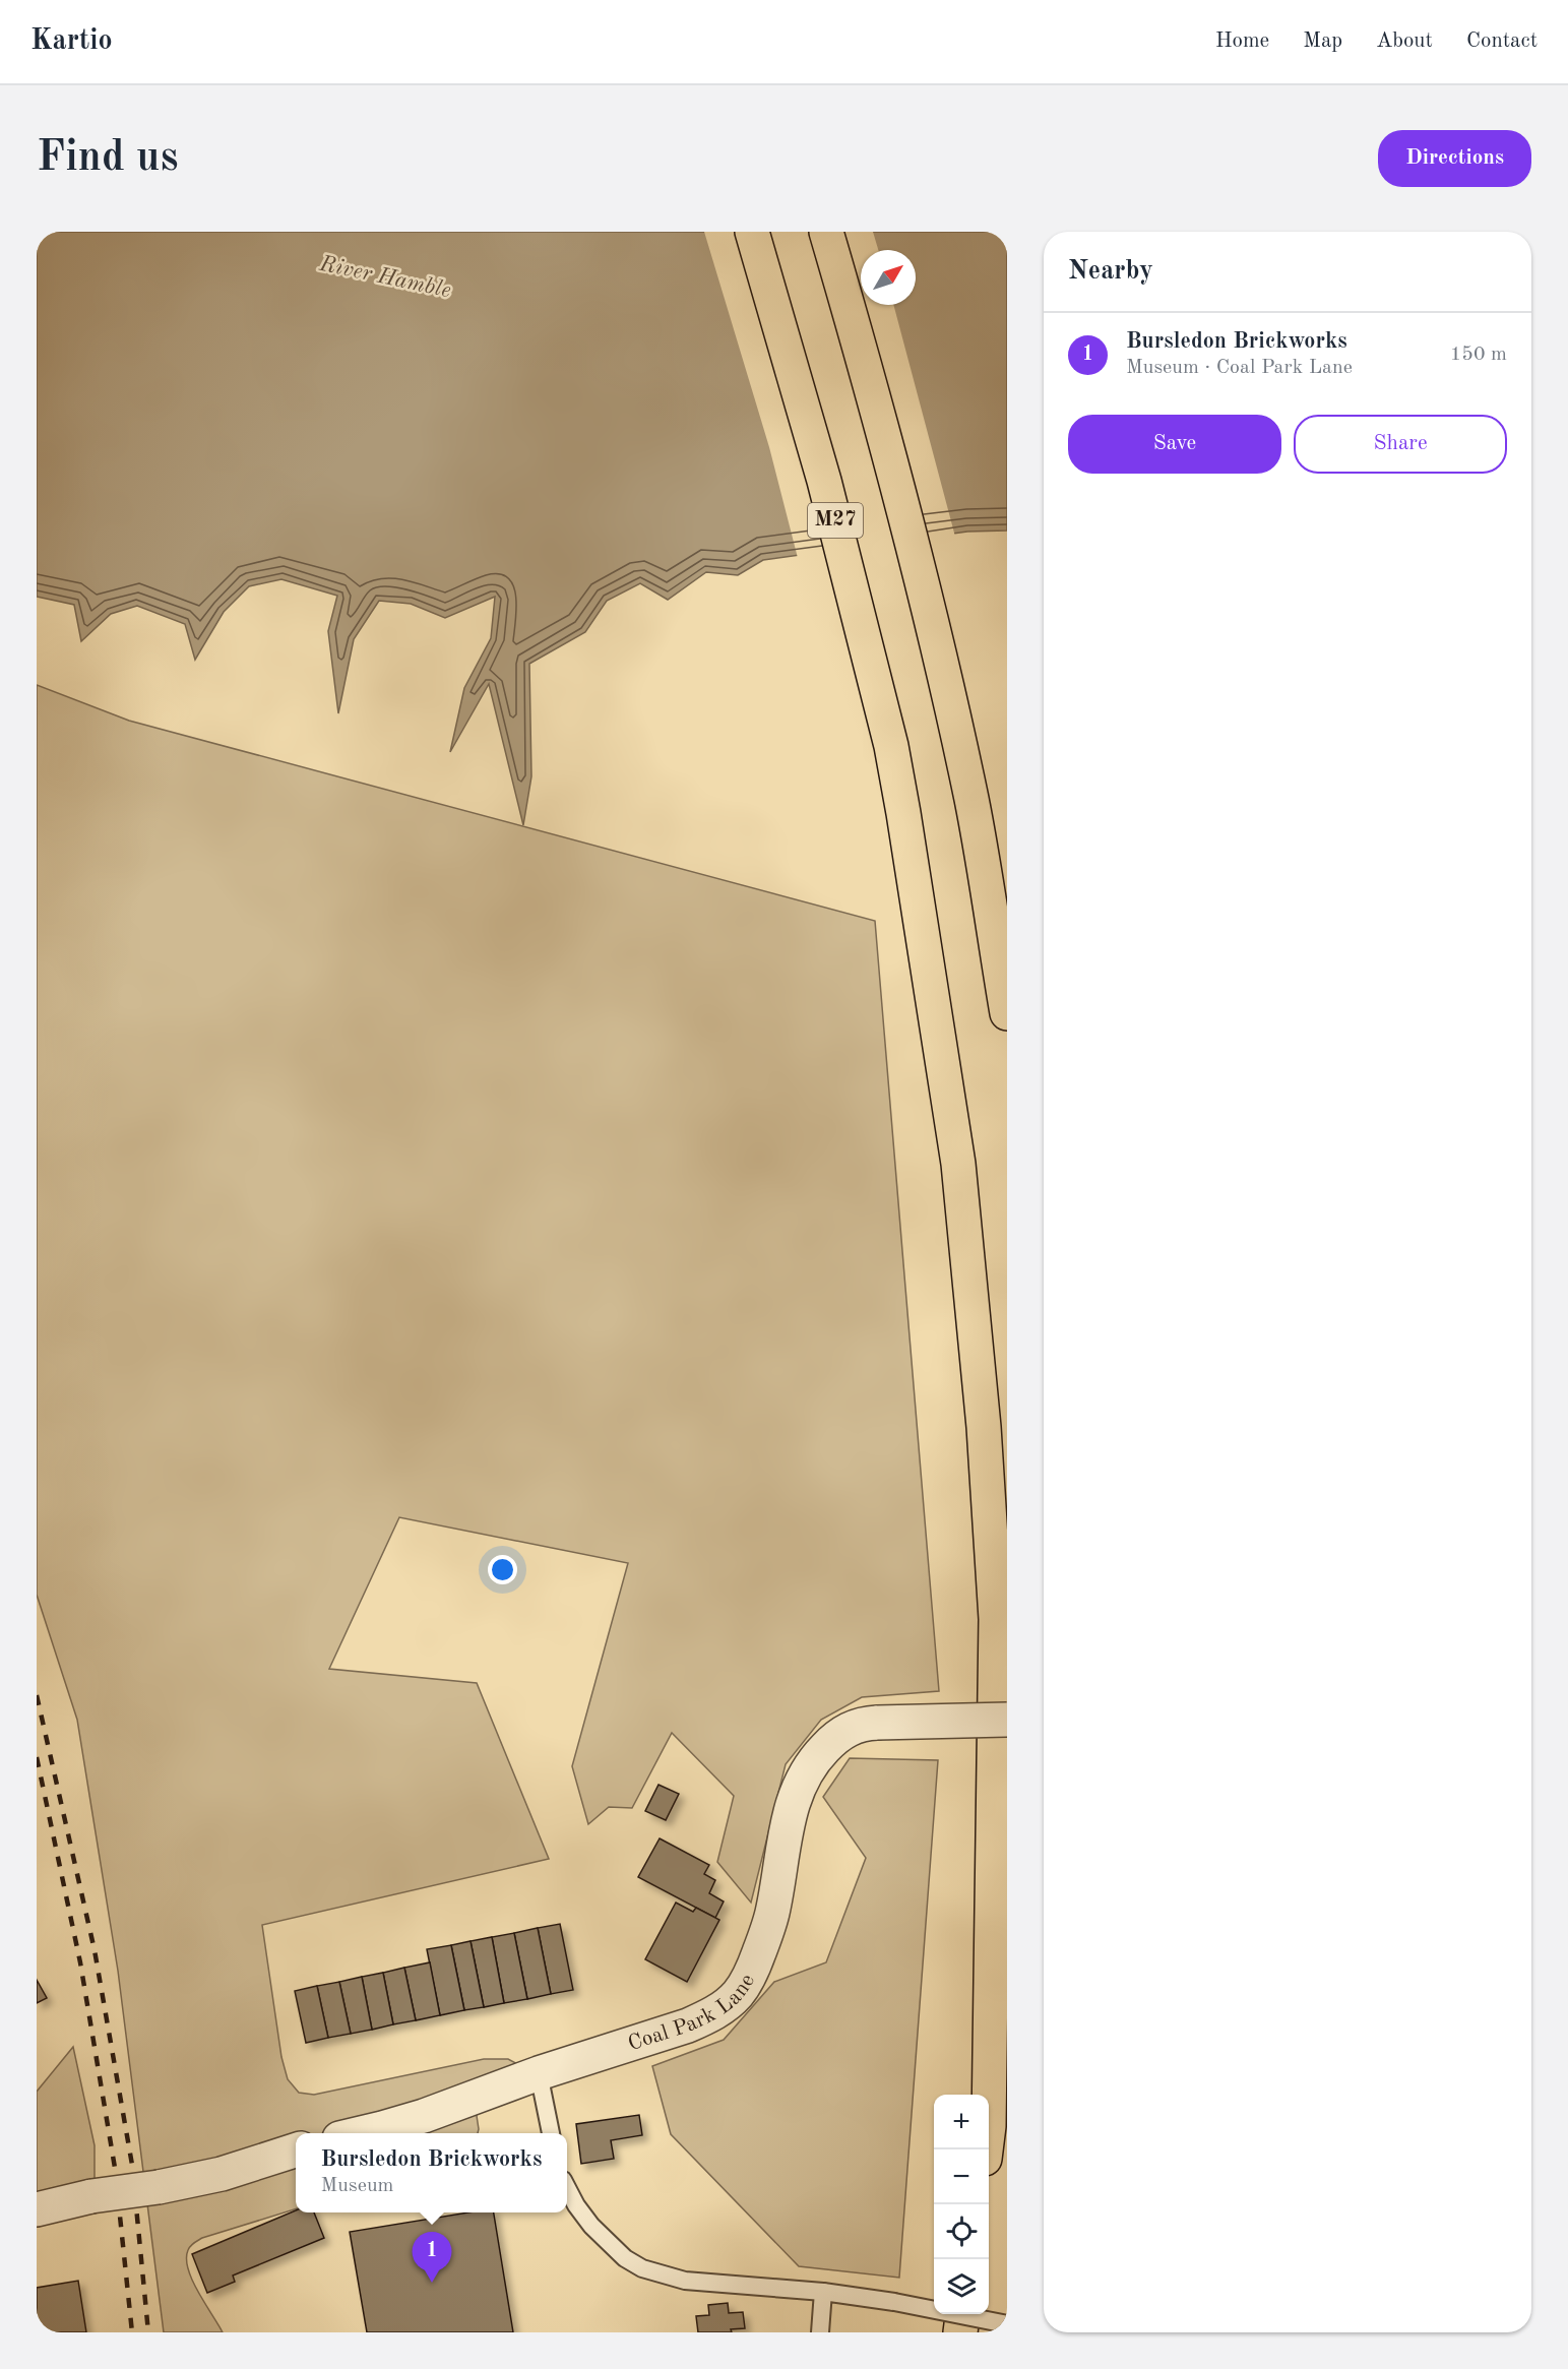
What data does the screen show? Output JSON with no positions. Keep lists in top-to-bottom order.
{
  "streets": {
    "highway": ["M27"],
    "street": ["Coal Park Lane"]
  },
  "water": ["River Hamble"],
  "north": "top right",
  "page": {
    "header": "Kartio",
    "nav": [
      "Home",
      "Map",
      "About",
      "Contact"
    ],
    "buttons": [
      "Directions",
      ["Save", "Share"]
    ],
    "title": "Find us",
    "heading": "Nearby",
    "list": [
      {
        "mark": "1",
        "name": "Bursledon Brickworks",
        "note": "Museum · Coal Park Lane",
        "value": "150 m"
      }
    ],
    "map_buttons": ["+", "−"],
    "popup": ["Bursledon Brickworks", "Museum"],
    "pins": "1"
  }
}
